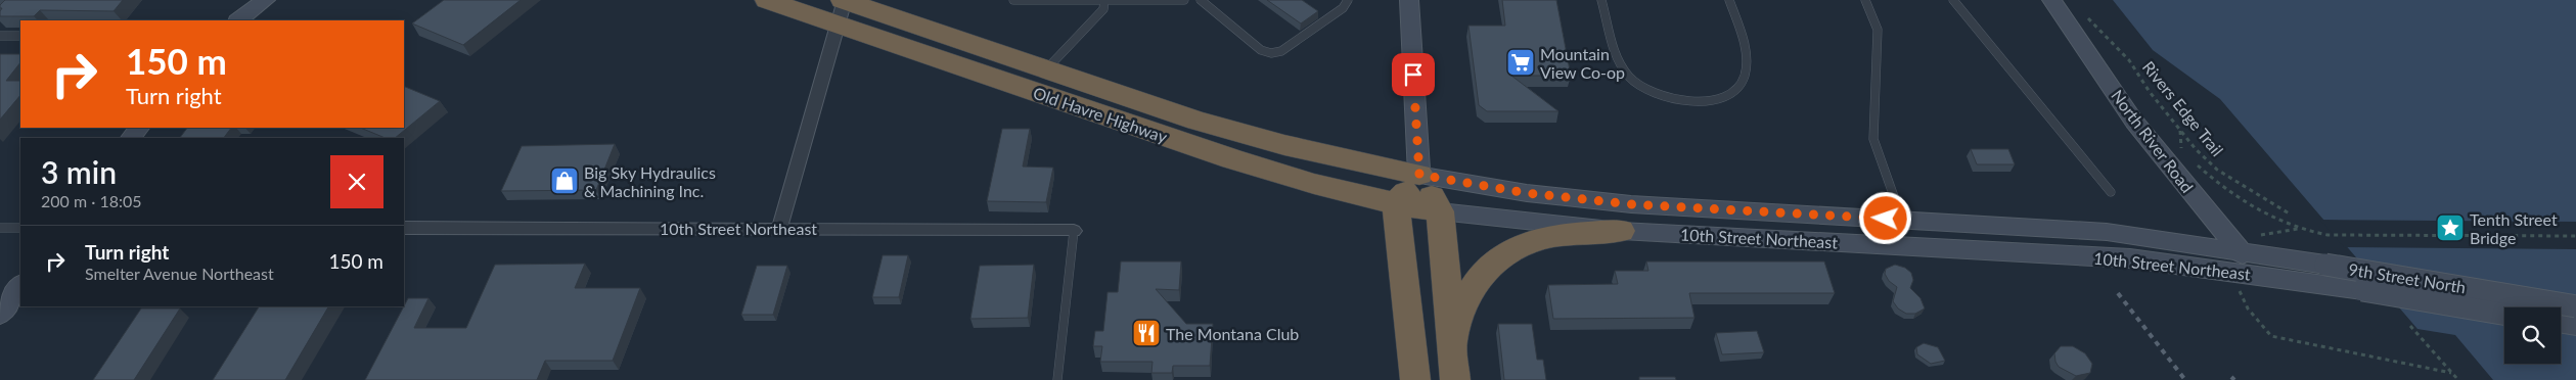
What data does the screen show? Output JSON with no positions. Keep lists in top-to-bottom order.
{
  "streets": {
    "highway": ["Old Havre Highway"],
    "main road": ["North River Road", "10th Street Northeast", "9th Street North"],
    "path": ["Rivers Edge Trail"]
  },
  "crossings": [
    ["Old Havre Highway", "10th Street Northeast"],
    ["North River Road", "10th Street Northeast"],
    ["North River Road", "9th Street North"],
    ["10th Street Northeast", "9th Street North"]
  ],
  "places": {
    "supermarket": ["Mountain View Co-op"],
    "shop": ["Big Sky Hydraulics & Machining Inc."],
    "place": ["Tenth Street Bridge"],
    "restaurant": ["The Montana Club"]
  },
  "page": {
    "turn": ["150 m", "Turn right"],
    "heading": ["3 min", "200 m · 18:05"],
    "list": [
      {
        "name": "Turn right",
        "note": "Smelter Avenue Northeast",
        "value": "150 m"
      }
    ]
  }
}
